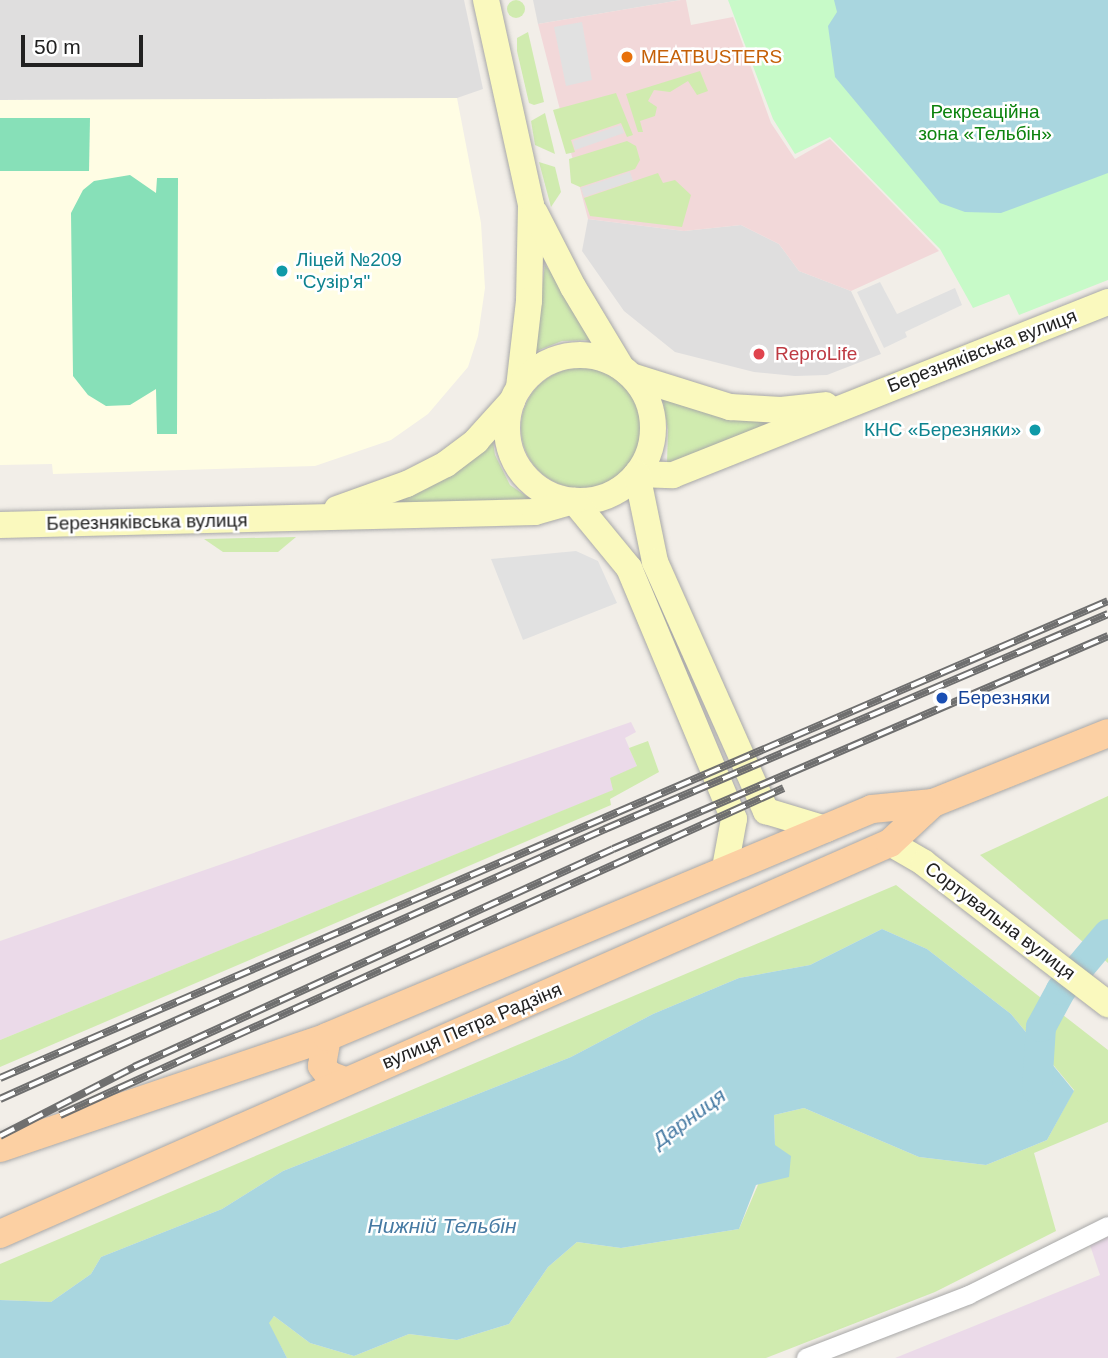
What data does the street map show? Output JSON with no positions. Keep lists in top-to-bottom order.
{
  "streets": {
    "main road": ["вулиця Петра Радзіня"],
    "street": ["Березняківська вулиця", "Сортувальна вулиця"]
  },
  "crossings": [
    ["Сортувальна вулиця", "вулиця Петра Радзіня"]
  ],
  "water": ["Дарниця", "Нижній Тельбін"],
  "parks": ["Рекреаційна зона «Тельбін»"],
  "places": [
    "MEATBUSTERS",
    "Ліцей №209 \"Сузір'я\"",
    "ReproLife",
    "КНС «Березняки»",
    "Березняки"
  ],
  "scale_bar": "50 m"
}
